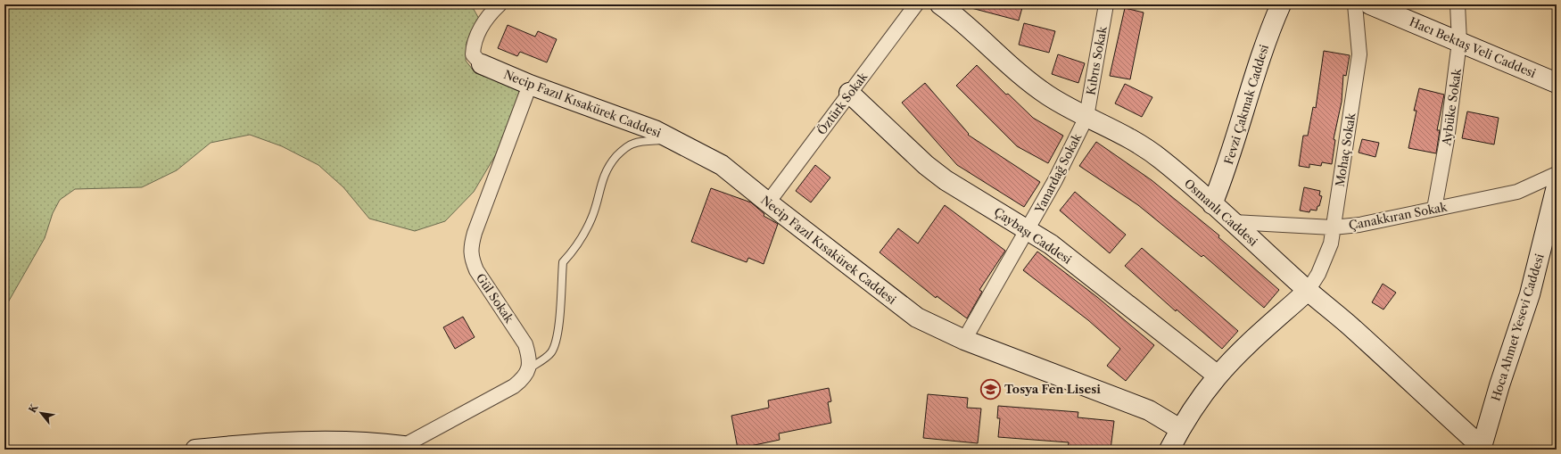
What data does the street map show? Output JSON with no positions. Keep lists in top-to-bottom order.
{
  "streets": {
    "street": [
      "Hacı Bektaş Veli Caddesi",
      "Kıbrıs Sokak",
      "Necip Fazıl Kısakürek Caddesi",
      "Öztürk Sokak",
      "Fevzi Çakmak Caddesi",
      "Aybüke Sokak",
      "Mohaç Sokak",
      "Yanardağ Sokak",
      "Osmanlı Caddesi",
      "Çanakkıran Sokak",
      "Çaybaşı Caddesi",
      "Gül Sokak",
      "Hoca Ahmet Yesevi Caddesi"
    ]
  },
  "crossings": [
    ["Hacı Bektaş Veli Caddesi", "Aybüke Sokak"],
    ["Kıbrıs Sokak", "Yanardağ Sokak"],
    ["Kıbrıs Sokak", "Osmanlı Caddesi"],
    ["Necip Fazıl Kısakürek Caddesi", "Öztürk Sokak"],
    ["Necip Fazıl Kısakürek Caddesi", "Yanardağ Sokak"],
    ["Necip Fazıl Kısakürek Caddesi", "Gül Sokak"],
    ["Öztürk Sokak", "Çaybaşı Caddesi"],
    ["Fevzi Çakmak Caddesi", "Osmanlı Caddesi"],
    ["Aybüke Sokak", "Çanakkıran Sokak"],
    ["Mohaç Sokak", "Osmanlı Caddesi"],
    ["Mohaç Sokak", "Çanakkıran Sokak"],
    ["Yanardağ Sokak", "Osmanlı Caddesi"],
    ["Yanardağ Sokak", "Çaybaşı Caddesi"],
    ["Osmanlı Caddesi", "Çanakkıran Sokak"],
    ["Osmanlı Caddesi", "Hoca Ahmet Yesevi Caddesi"]
  ],
  "places": {
    "school or university": ["Tosya Fen Lisesi"]
  },
  "north": "top left"
}
